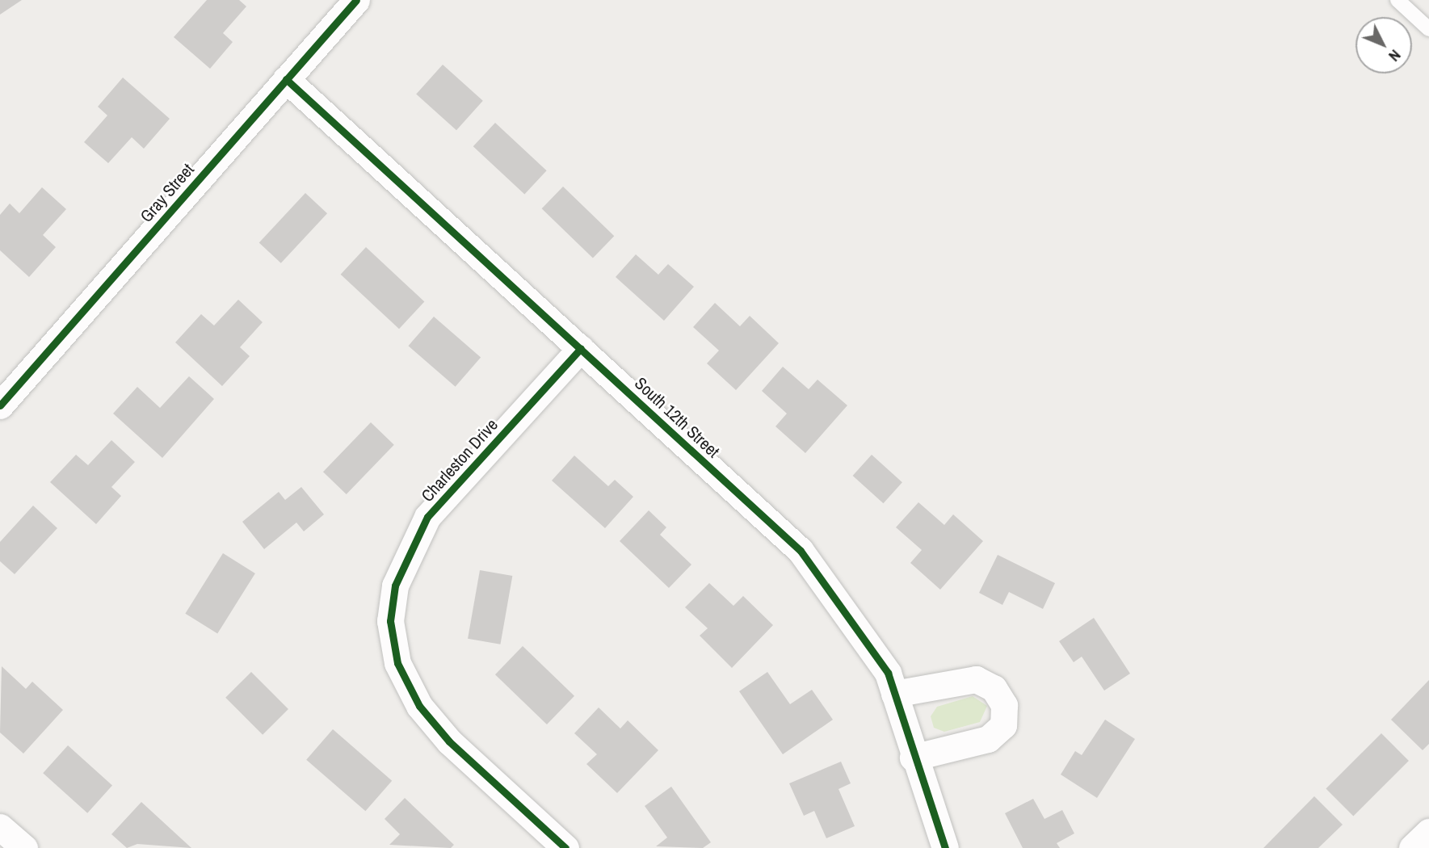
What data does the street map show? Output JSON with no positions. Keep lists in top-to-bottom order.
{
  "streets": {
    "street": ["Gray Street", "South 12th Street", "Charleston Drive"]
  },
  "crossings": [
    ["Gray Street", "South 12th Street"],
    ["South 12th Street", "Charleston Drive"]
  ],
  "north": "bottom right"
}
